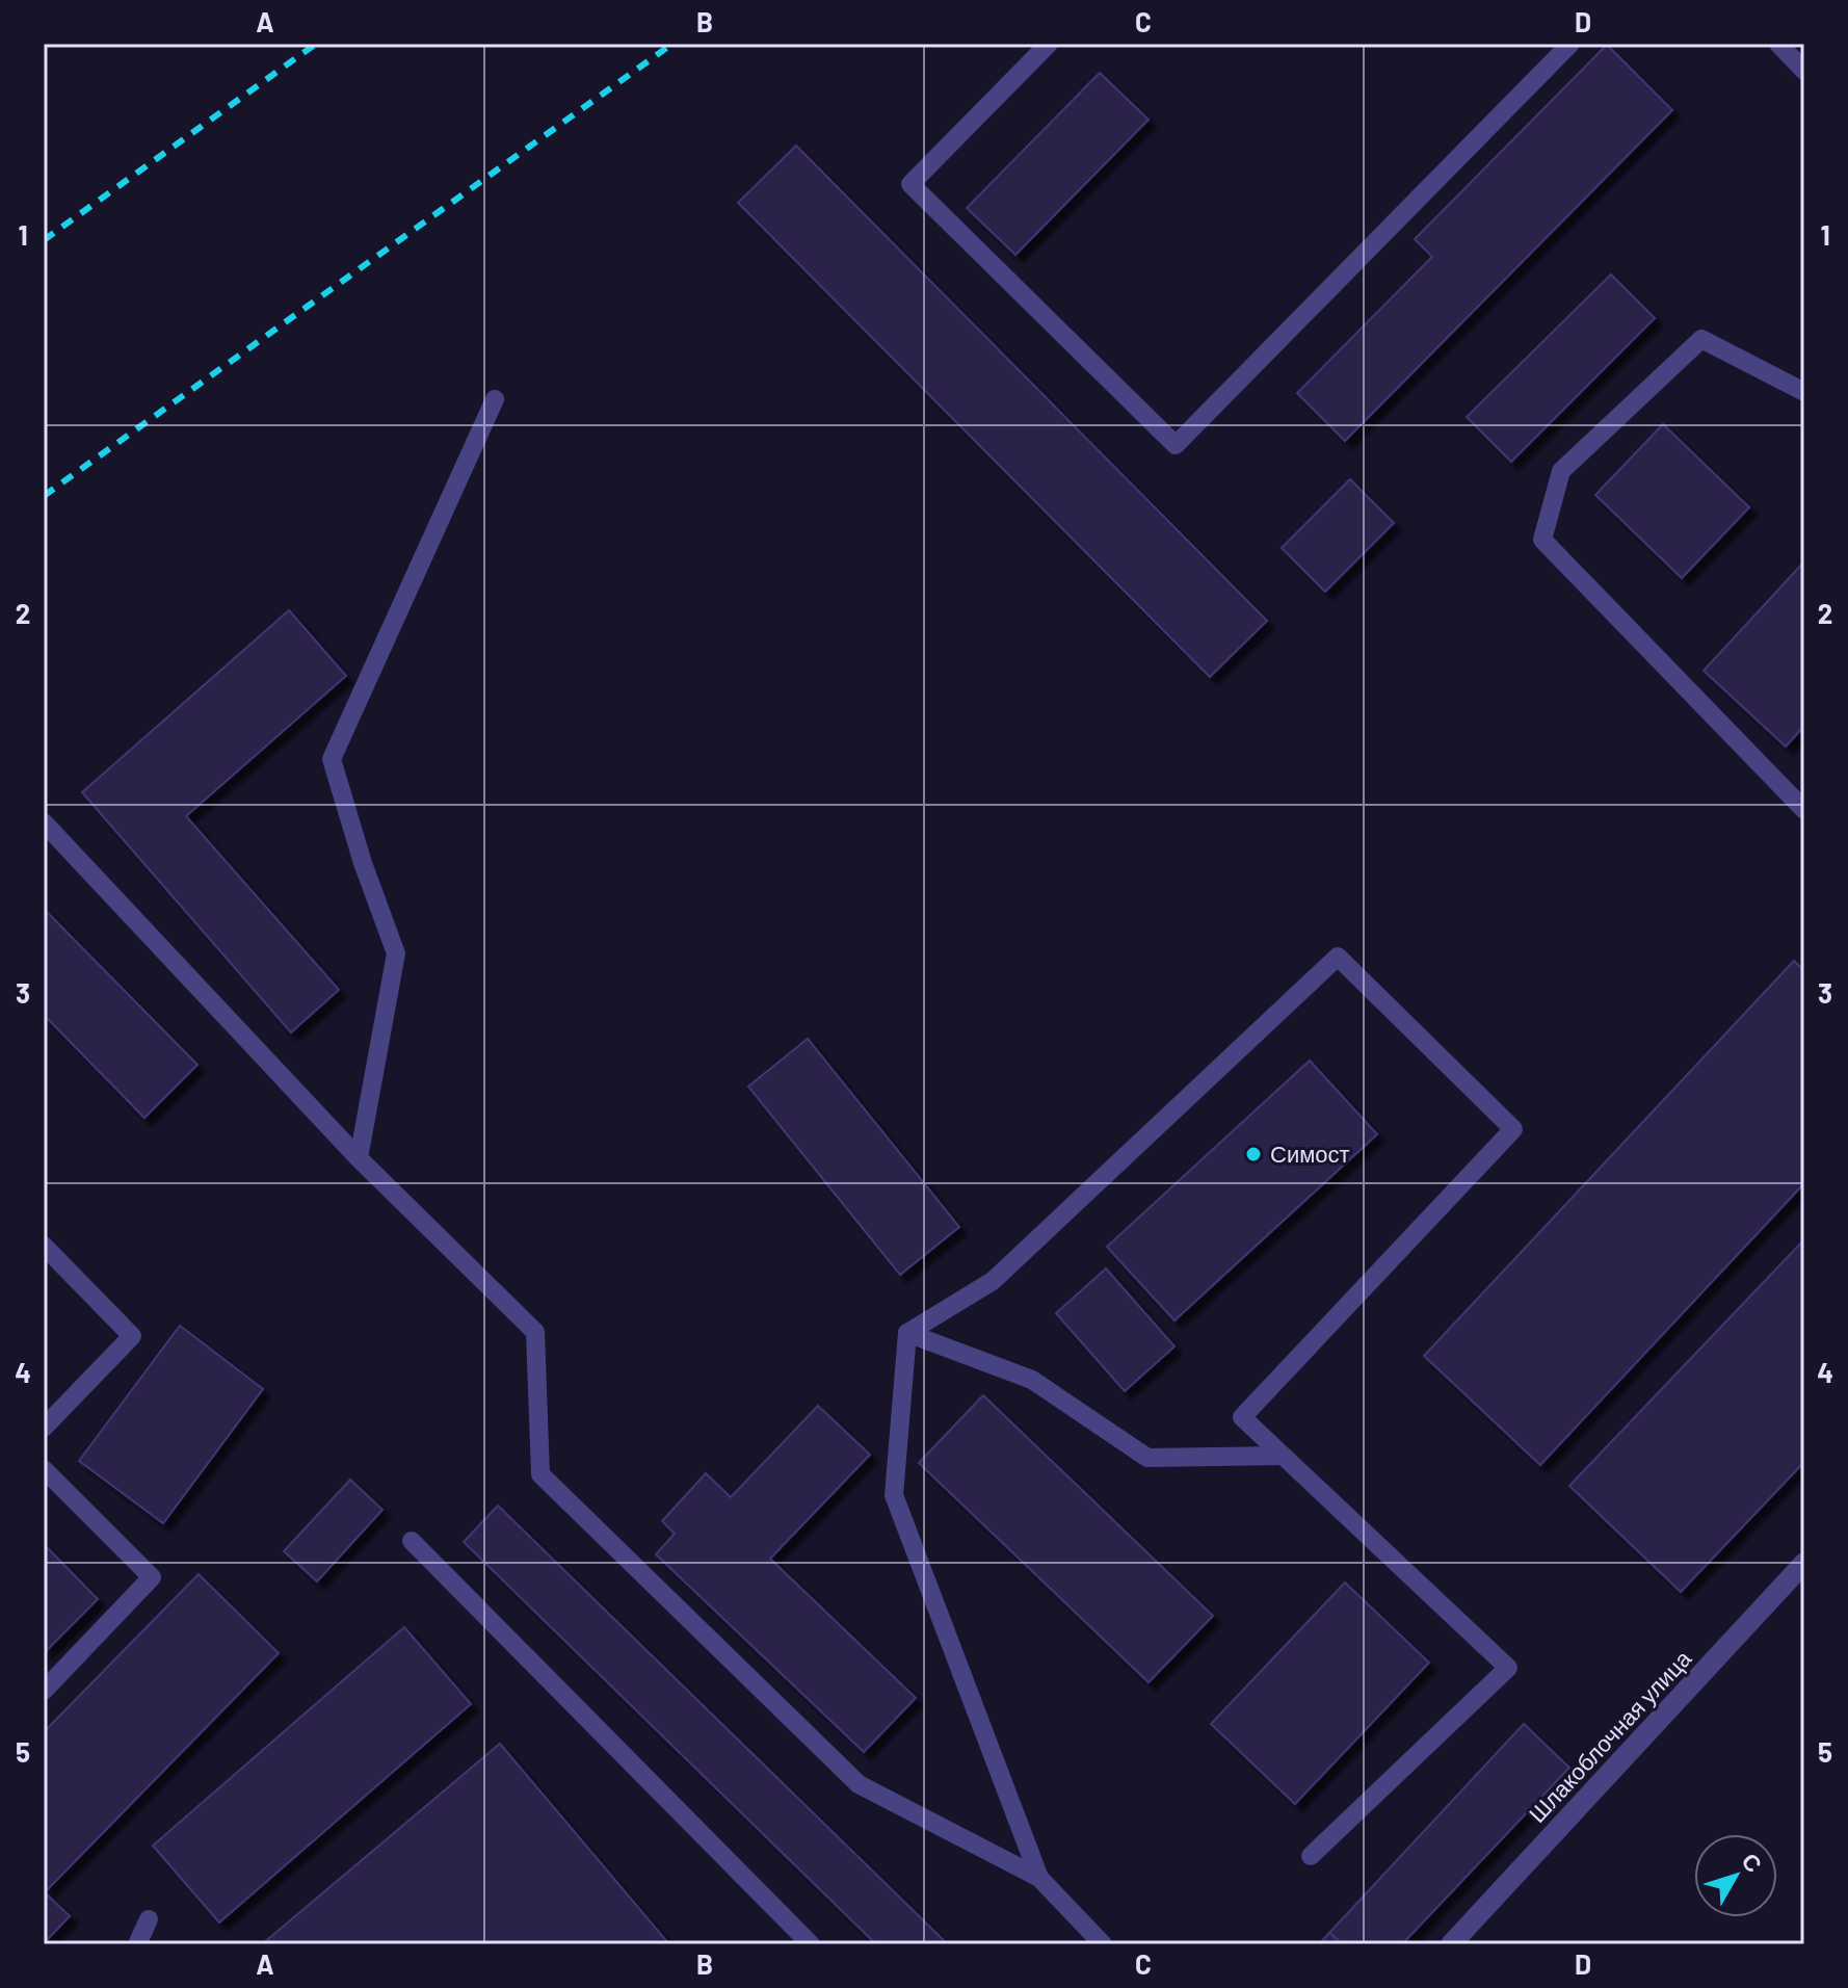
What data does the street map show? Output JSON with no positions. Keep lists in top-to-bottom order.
{
  "streets": {
    "street": ["Шлакоблочная улица"]
  },
  "places": ["Симост"],
  "north": "top right",
  "grid": {
    "columns": [
      "A",
      "B",
      "C",
      "D"
    ],
    "rows": [
      "1",
      "2",
      "3",
      "4",
      "5"
    ]
  }
}
